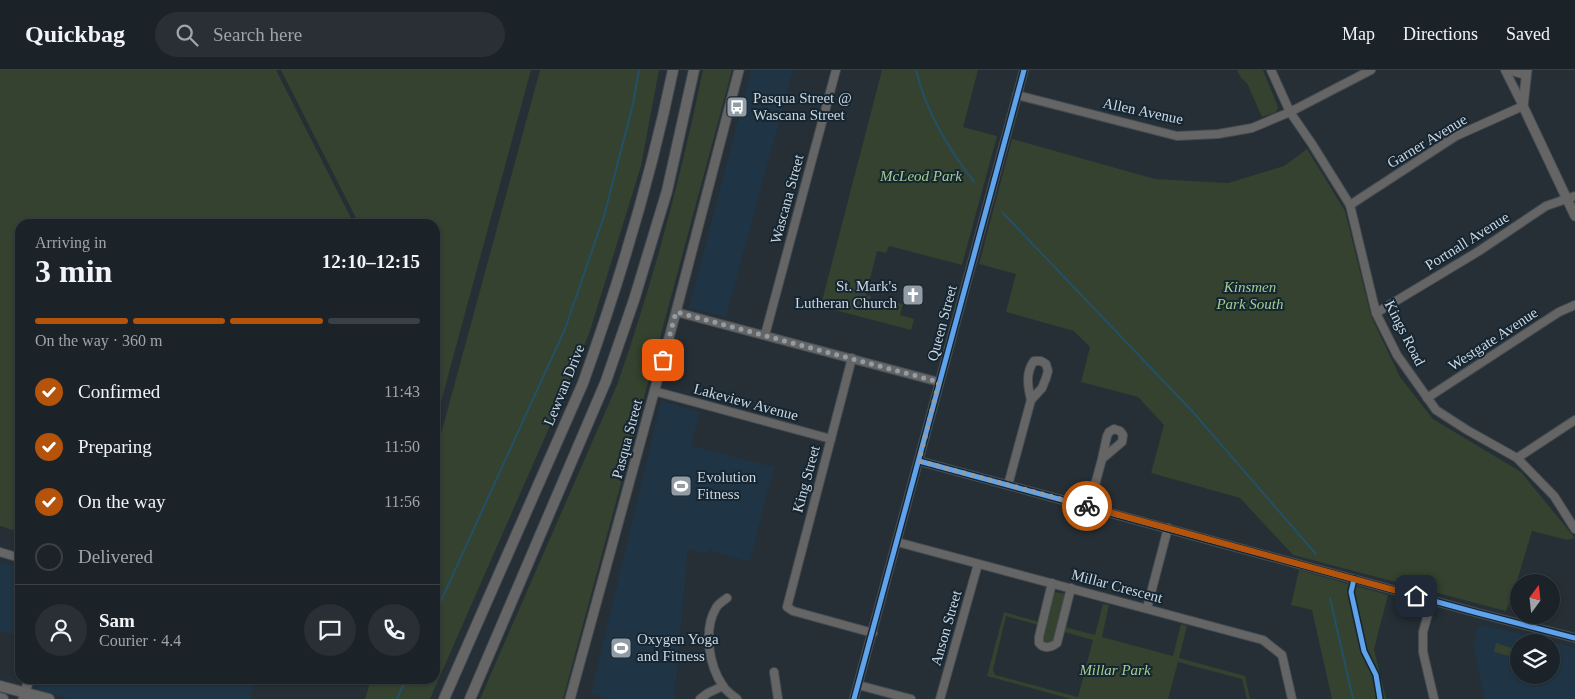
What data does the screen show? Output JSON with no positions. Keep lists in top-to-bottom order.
{
  "streets": {
    "main road": ["Lewvan Drive"],
    "street": [
      "Allen Avenue",
      "Garner Avenue",
      "Wascana Street",
      "Portnall Avenue",
      "Queen Street",
      "Kings Road",
      "Westgate Avenue",
      "Lakeview Avenue",
      "Pasqua Street",
      "King Street",
      "Millar Crescent",
      "Anson Street"
    ]
  },
  "crossings": [
    ["Allen Avenue", "Queen Street"],
    ["Allen Avenue", "Kings Road"],
    ["Garner Avenue", "Kings Road"],
    ["Portnall Avenue", "Kings Road"],
    ["Queen Street", "King Street"],
    ["Queen Street", "Millar Crescent"],
    ["Kings Road", "Westgate Avenue"],
    ["Lakeview Avenue", "Pasqua Street"],
    ["Lakeview Avenue", "King Street"],
    ["Millar Crescent", "Anson Street"]
  ],
  "parks": ["McLeod Park", "Kinsmen Park South", "Millar Park"],
  "places": {
    "bus stop": ["Pasqua Street @ Wascana Street"],
    "church": ["St. Mark's Lutheran Church"],
    "sports": ["Evolution Fitness", "Oxygen Yoga and Fitness"]
  },
  "north": "top",
  "page": {
    "header": "Quickbag",
    "search": "Search here",
    "nav": ["Map", "Directions", "Saved"],
    "heading": ["3 min", "Arriving in", "12:10–12:15"],
    "panel": ["Sam", "Courier · 4.4"],
    "bar": "On the way · 360 m",
    "list": [
      ["Confirmed", "11:43"],
      ["Preparing", "11:50"],
      ["On the way", "11:56"],
      "Delivered"
    ]
  }
}
